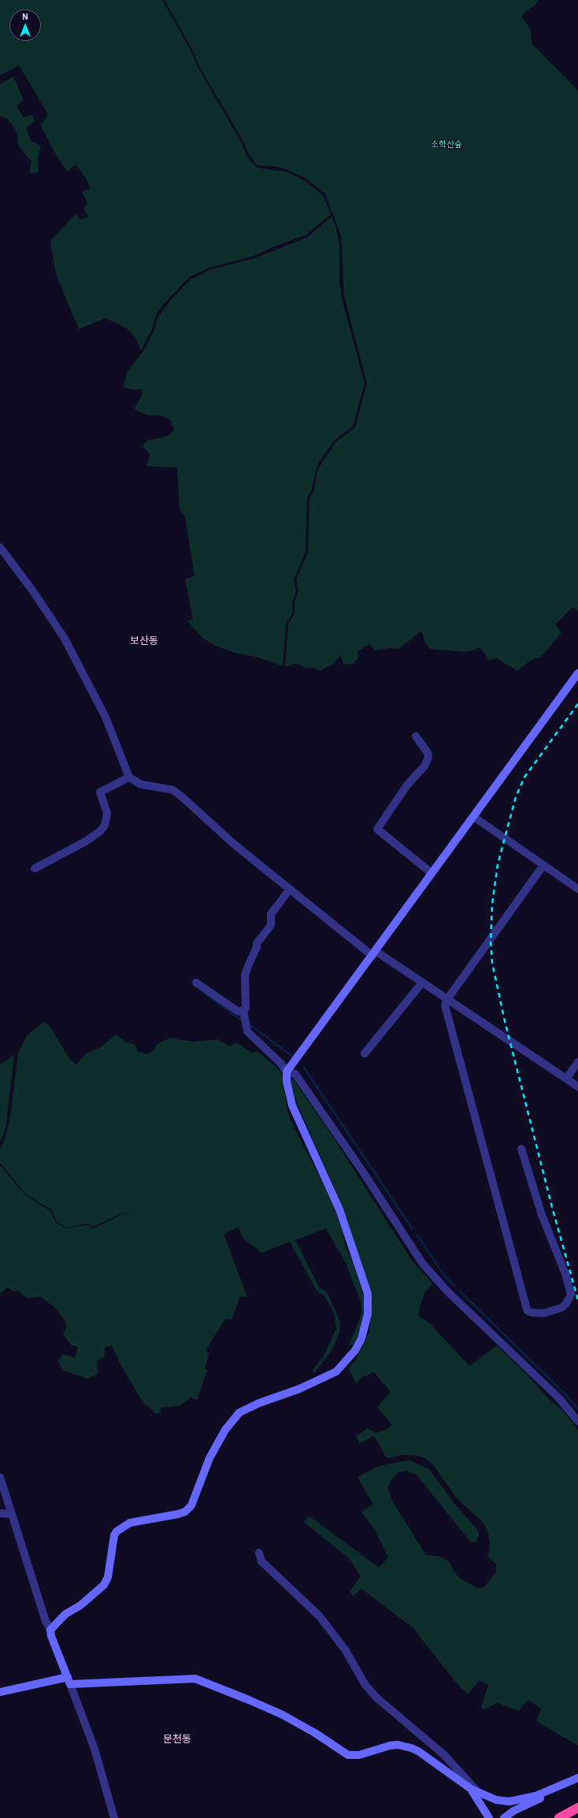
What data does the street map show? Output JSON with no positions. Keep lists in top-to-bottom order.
{
  "districts": ["보산동", "문천동"],
  "parks": ["소학산숲"],
  "north": "top"
}
